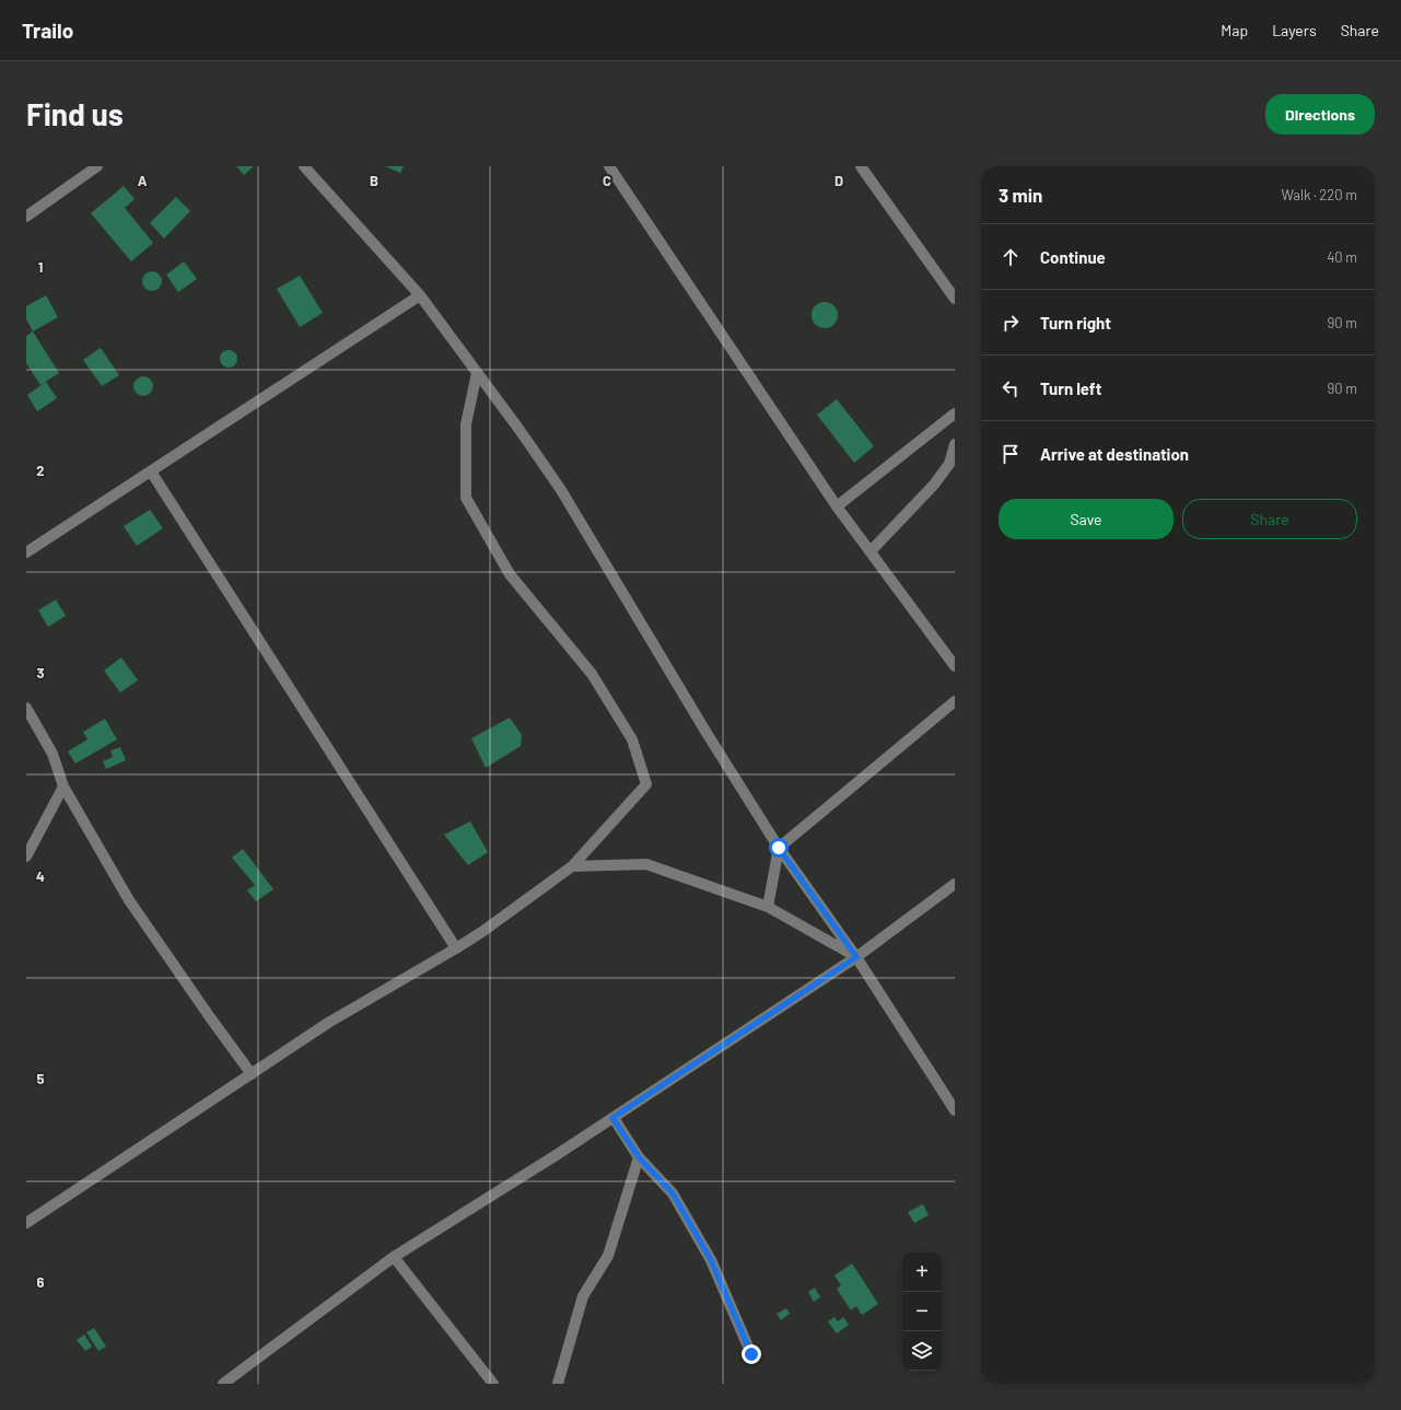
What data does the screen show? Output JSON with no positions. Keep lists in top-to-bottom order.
{
  "page": {
    "header": "Trailo",
    "nav": ["Map", "Layers", "Share"],
    "buttons": [
      "Directions",
      ["Save", "Share"]
    ],
    "title": "Find us",
    "heading": ["3 min", "Walk · 220 m"],
    "list": [
      ["Continue", "40 m"],
      ["Turn right", "90 m"],
      ["Turn left", "90 m"],
      "Arrive at destination"
    ],
    "map_buttons": ["+", "−"]
  },
  "grid": {
    "columns": [
      "A",
      "B",
      "C",
      "D"
    ],
    "rows": [
      "1",
      "2",
      "3",
      "4",
      "5",
      "6"
    ]
  }
}
